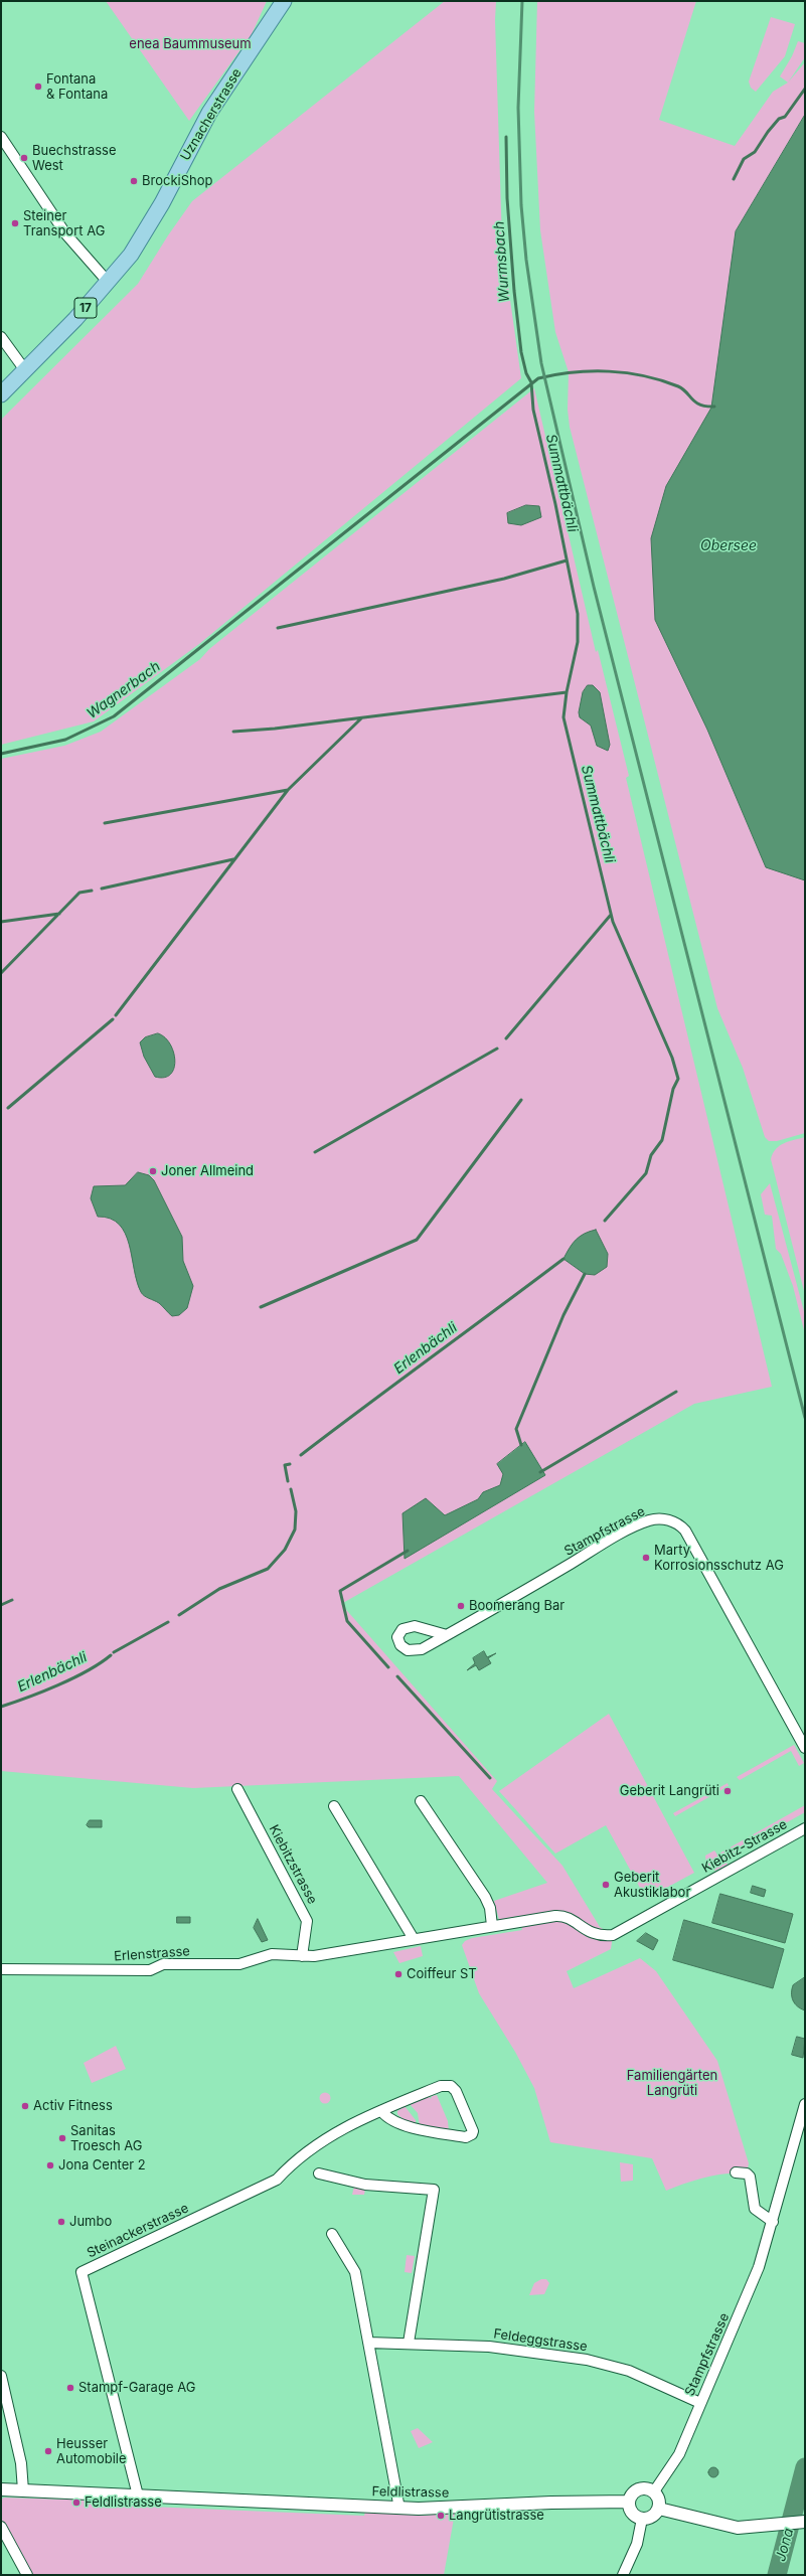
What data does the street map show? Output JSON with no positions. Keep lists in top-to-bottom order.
{
  "streets": {
    "main road": ["Uznacherstrasse", "17"],
    "street": [
      "Stampfstrasse",
      "Kiebitz-Strasse",
      "Kiebitzstrasse",
      "Erlenstrasse",
      "Steinackerstrasse",
      "Feldeggstrasse",
      "Feldlistrasse"
    ]
  },
  "crossings": [
    ["Stampfstrasse", "Feldeggstrasse"],
    ["Stampfstrasse", "Feldlistrasse"],
    ["Kiebitzstrasse", "Erlenstrasse"],
    ["Steinackerstrasse", "Feldlistrasse"]
  ],
  "water": [
    "Wurmsbach",
    "Summattbächli",
    "Obersee",
    "Wagnerbach",
    "Erlenbächli",
    "Jona"
  ],
  "parks": ["enea Baummuseum", "Familiengärten Langrüti"],
  "places": [
    "Fontana & Fontana",
    "Buechstrasse West",
    "BrockiShop",
    "Steiner Transport AG",
    "Joner Allmeind",
    "Marty Korrosionsschutz AG",
    "Boomerang Bar",
    "Geberit Langrüti",
    "Geberit Akustiklabor",
    "Coiffeur ST",
    "Activ Fitness",
    "Sanitas Troesch AG",
    "Jona Center 2",
    "Jumbo",
    "Stampf-Garage AG",
    "Heusser Automobile",
    "Feldlistrasse",
    "Langrütistrasse"
  ]
}
